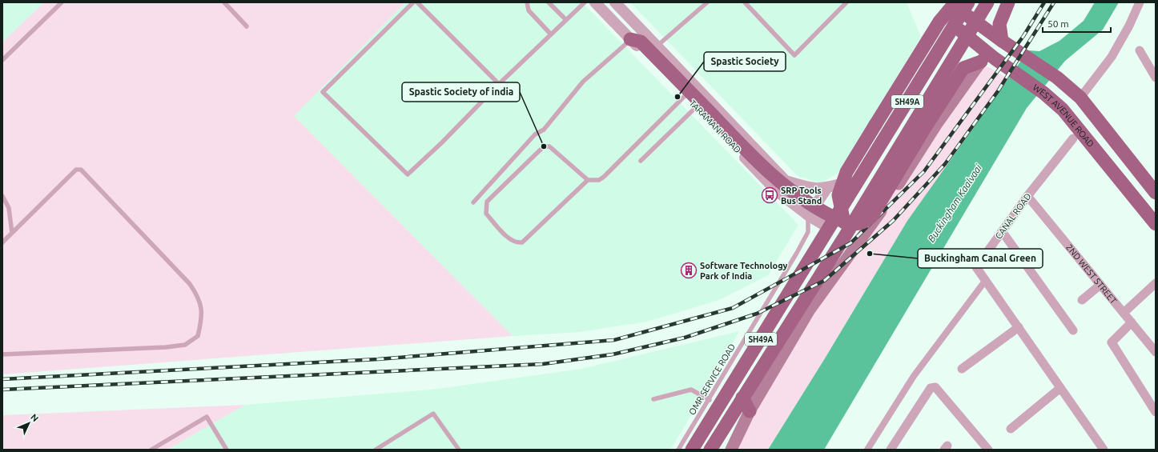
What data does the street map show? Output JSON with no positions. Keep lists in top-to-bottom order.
{
  "streets": {
    "main road": ["SH49A", "WEST AVENUE ROAD"],
    "street": ["TARAMANI ROAD", "CANAL ROAD", "2ND WEST STREET"],
    "lane": ["OMR SERVICE ROAD"]
  },
  "crossings": [
    ["SH49A", "WEST AVENUE ROAD"],
    ["SH49A", "TARAMANI ROAD"],
    ["SH49A", "OMR SERVICE ROAD"],
    ["TARAMANI ROAD", "OMR SERVICE ROAD"],
    ["CANAL ROAD", "2ND WEST STREET"]
  ],
  "water": ["Buckingham Kaalvaai"],
  "places": {
    "other": ["Spastic Society", "Spastic Society of india", "Buckingham Canal Green"],
    "bus stop": ["SRP Tools Bus Stand"],
    "building": ["Software Technology Park of India"]
  },
  "scale_bar": "50 m",
  "north": "top right"
}
